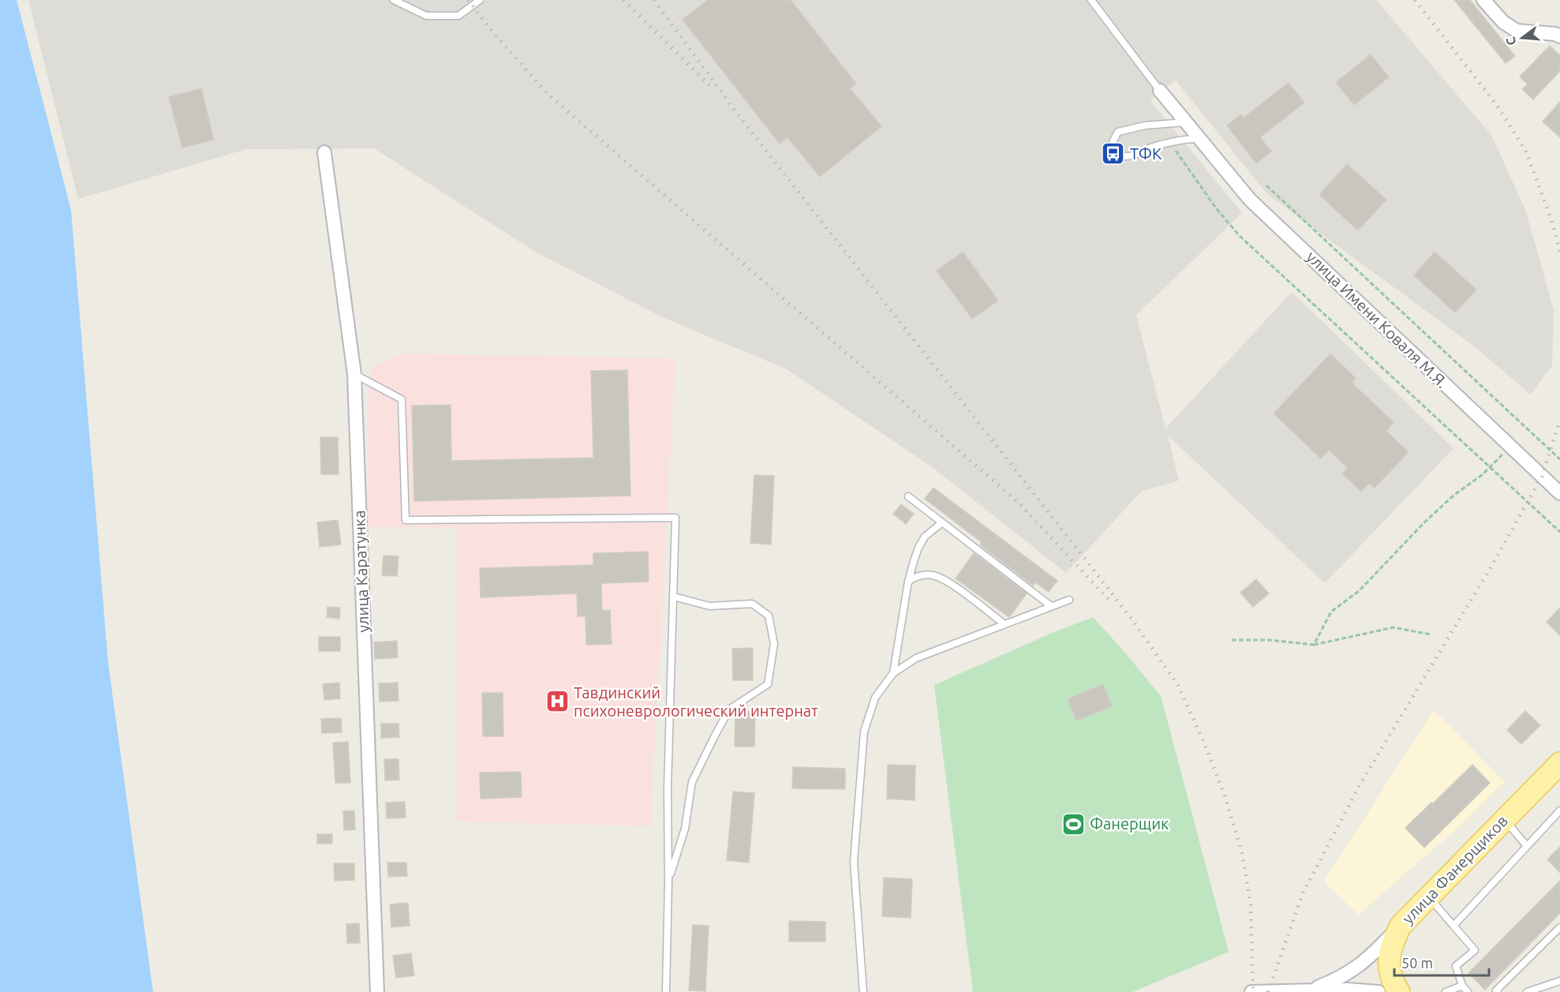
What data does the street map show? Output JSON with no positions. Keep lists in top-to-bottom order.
{
  "streets": {
    "main road": ["улица Фанерщиков"],
    "street": ["улица Имени Коваля М.Я.", "улица Каратунка"]
  },
  "places": {
    "bus stop": ["ТФК"],
    "hospital": ["Тавдинский психоневрологический интернат"],
    "sports": ["Фанерщик"]
  },
  "scale_bar": "50 m",
  "north": "left"
}
